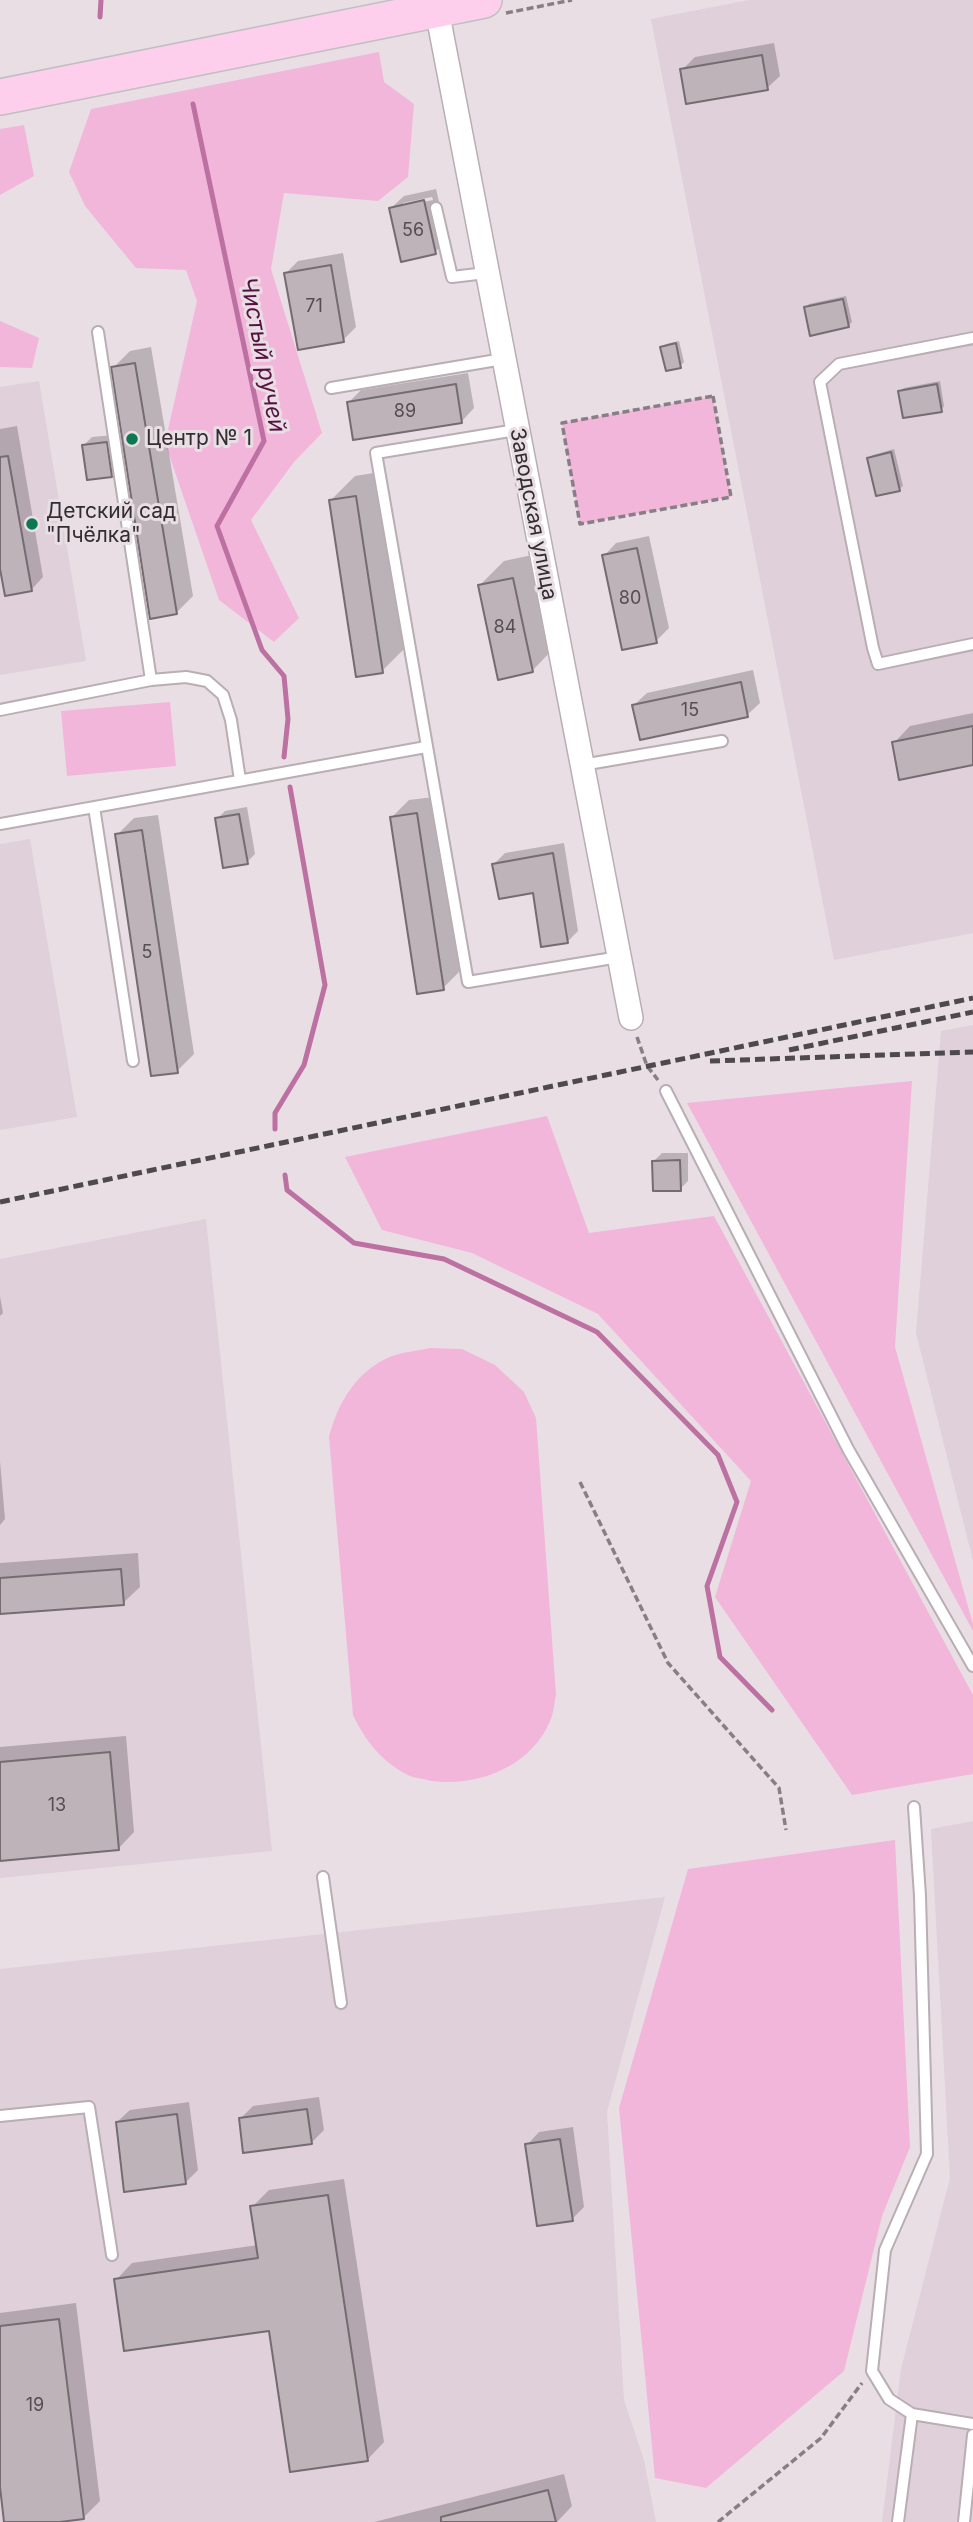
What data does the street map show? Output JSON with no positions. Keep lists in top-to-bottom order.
{
  "streets": {
    "street": ["Заводская улица"]
  },
  "water": ["Чистый ручей"],
  "places": ["Центр № 1", "Детский сад \"Пчёлка\""],
  "house_numbers": [
    "56",
    "71",
    "89",
    "80",
    "84",
    "15",
    "5",
    "13",
    "19"
  ]
}
